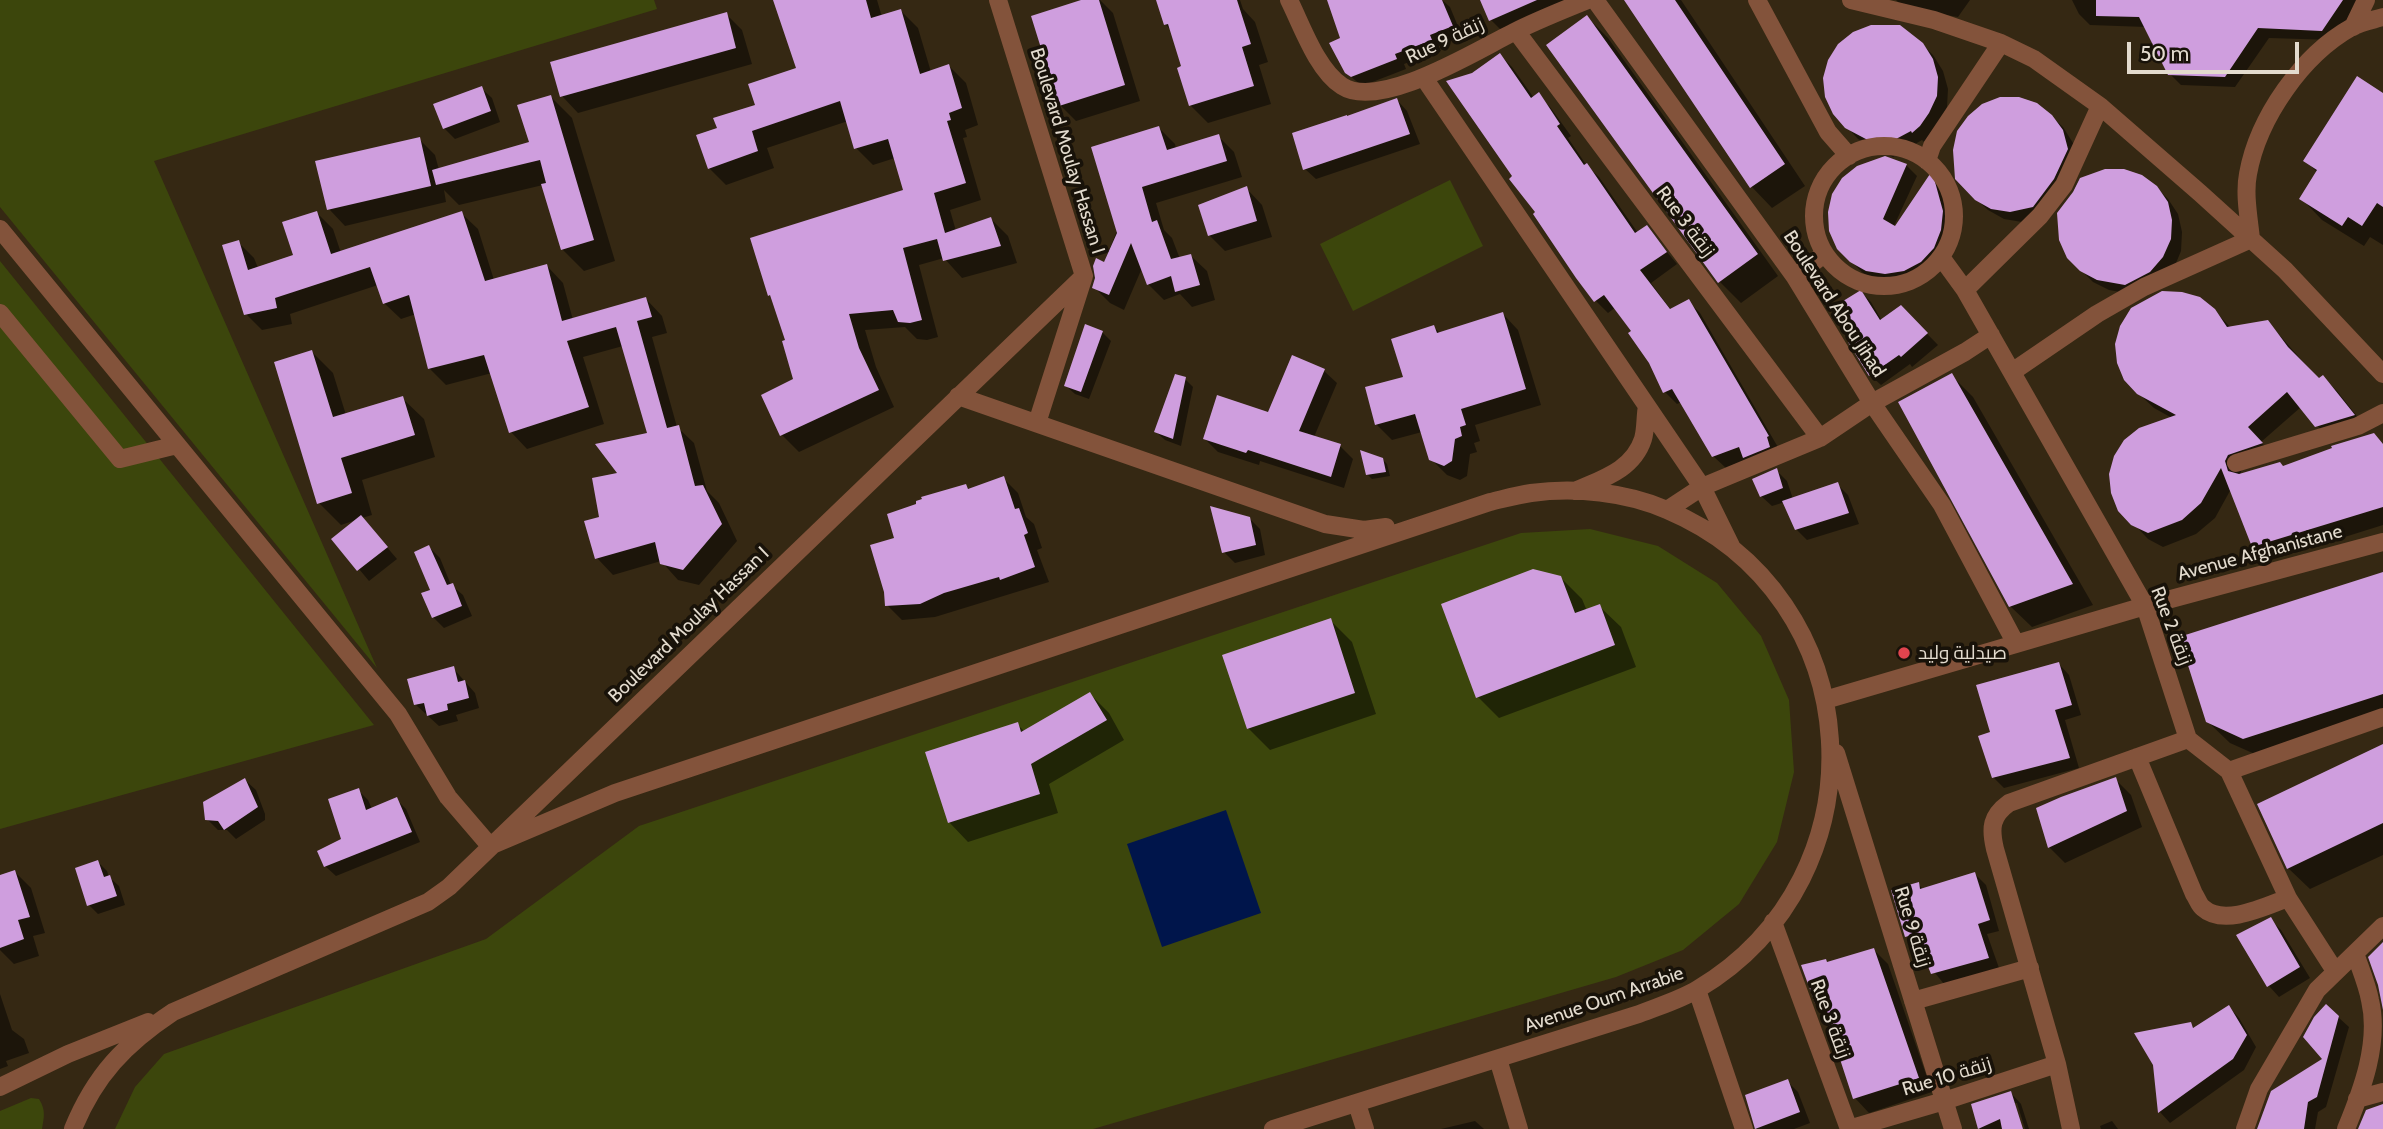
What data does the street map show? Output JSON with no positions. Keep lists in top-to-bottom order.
{
  "streets": {
    "street": [
      "Rue 9 زنقة",
      "Boulevard Moulay Hassan I",
      "Rue 3 زنقة",
      "Boulevard Abou Jihad",
      "Avenue Afghanistane",
      "Rue 2 زنقة",
      "Avenue Oum Arrabie",
      "Rue 10 زنقة"
    ]
  },
  "crossings": [
    ["Rue 9 زنقة", "Rue 3 زنقة"],
    ["Rue 9 زنقة", "Avenue Oum Arrabie"],
    ["Rue 9 زنقة", "Rue 10 زنقة"],
    ["Rue 3 زنقة", "Avenue Oum Arrabie"],
    ["Rue 3 زنقة", "Rue 10 زنقة"],
    ["Boulevard Abou Jihad", "Avenue Afghanistane"],
    ["Avenue Afghanistane", "Rue 2 زنقة"],
    ["Avenue Afghanistane", "Avenue Oum Arrabie"]
  ],
  "places": ["صيدلية وليد"],
  "scale_bar": "50 m"
}
